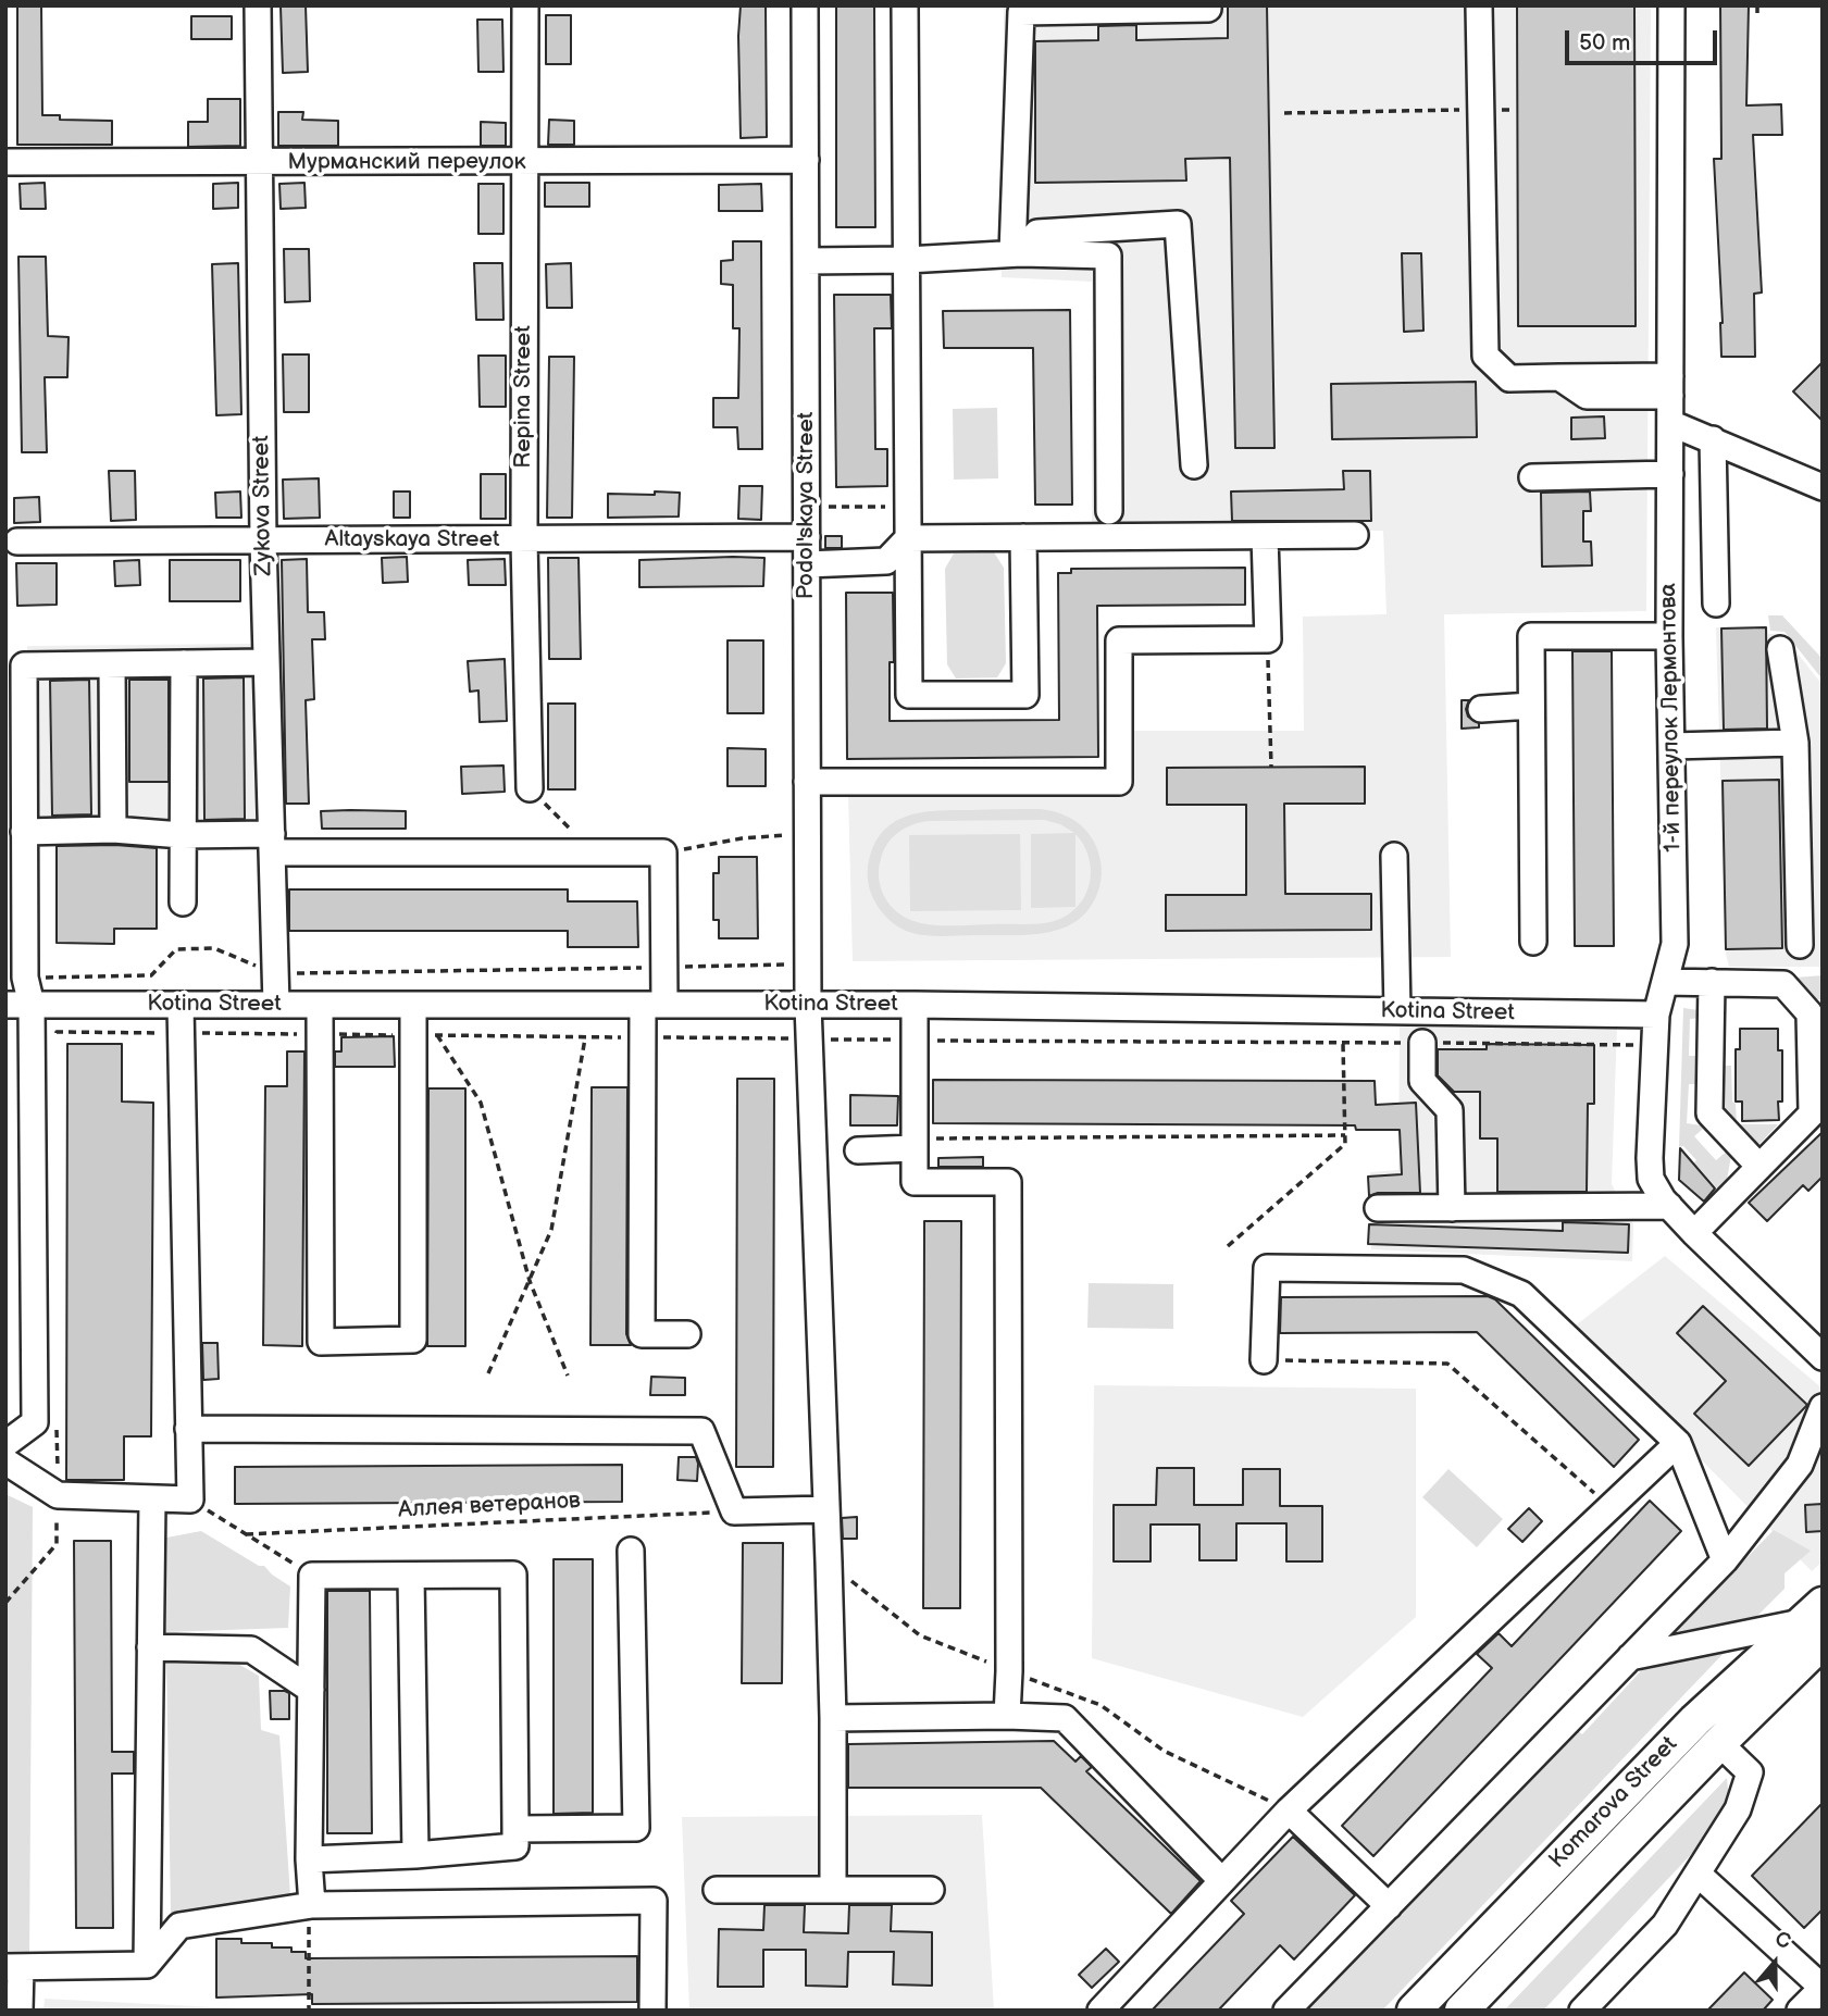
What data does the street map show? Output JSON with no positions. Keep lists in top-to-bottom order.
{
  "streets": {
    "main road": ["Komarova Street"],
    "street": [
      "Мурманский переулок",
      "Repina Street",
      "Zykova Street",
      "Podol'skaya Street",
      "Altayskaya Street",
      "1-й переулок Лермонтова",
      "Kotina Street"
    ],
    "path": ["Аллея ветеранов"]
  },
  "crossings": [
    ["Мурманский переулок", "Repina Street"],
    ["Мурманский переулок", "Zykova Street"],
    ["Мурманский переулок", "Podol'skaya Street"],
    ["Repina Street", "Altayskaya Street"],
    ["Zykova Street", "Altayskaya Street"],
    ["Zykova Street", "Kotina Street"],
    ["Podol'skaya Street", "Altayskaya Street"],
    ["Podol'skaya Street", "Kotina Street"],
    ["1-й переулок Лермонтова", "Kotina Street"]
  ],
  "scale_bar": "50 m",
  "north": "top"
}
